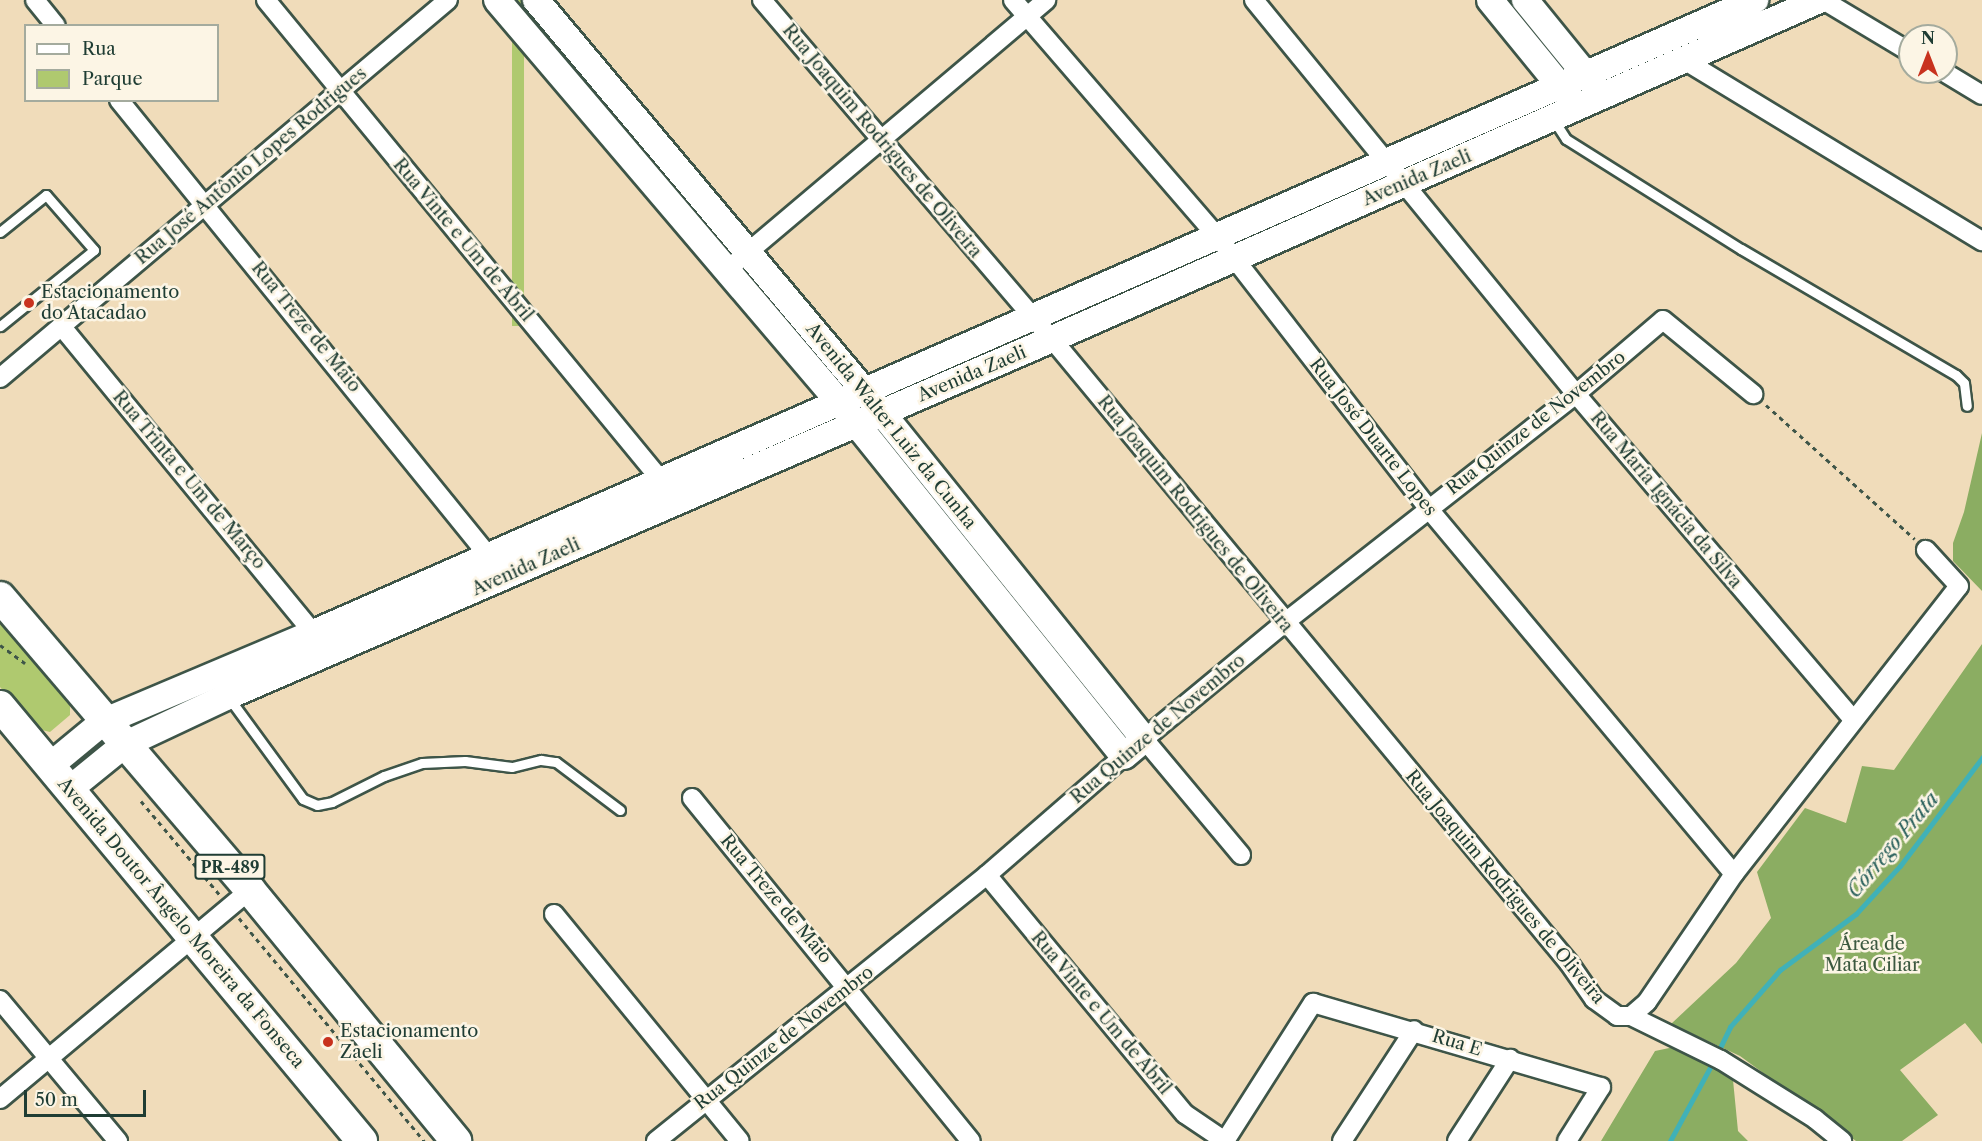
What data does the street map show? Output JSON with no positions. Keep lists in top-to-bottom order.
{
  "streets": {
    "main road": ["PR-489", "Avenida Doutor Ângelo Moreira da Fonseca"],
    "street": [
      "Rua Joaquim Rodrigues de Oliveira",
      "Rua José Antônio Lopes Rodrigues",
      "Avenida Zaeli",
      "Rua Vinte e Um de Abril",
      "Rua Treze de Maio",
      "Rua Quinze de Novembro",
      "Avenida Walter Luiz da Cunha",
      "Rua José Duarte Lopes",
      "Rua Trinta e Um de Março",
      "Rua Maria Ignácia da Silva",
      "Rua E"
    ]
  },
  "crossings": [
    ["Rua Joaquim Rodrigues de Oliveira", "Avenida Zaeli"],
    ["Rua Joaquim Rodrigues de Oliveira", "Rua Quinze de Novembro"],
    ["Rua José Antônio Lopes Rodrigues", "Rua Vinte e Um de Abril"],
    ["Rua José Antônio Lopes Rodrigues", "Rua Treze de Maio"],
    ["Rua José Antônio Lopes Rodrigues", "Rua Trinta e Um de Março"],
    ["Avenida Zaeli", "Rua Vinte e Um de Abril"],
    ["Avenida Zaeli", "Rua Treze de Maio"],
    ["Avenida Zaeli", "Avenida Walter Luiz da Cunha"],
    ["Avenida Zaeli", "Rua José Duarte Lopes"],
    ["Avenida Zaeli", "Rua Trinta e Um de Março"],
    ["Avenida Zaeli", "Rua Maria Ignácia da Silva"],
    ["Avenida Zaeli", "PR-489"],
    ["Avenida Zaeli", "Avenida Doutor Ângelo Moreira da Fonseca"],
    ["Rua Vinte e Um de Abril", "Rua Quinze de Novembro"],
    ["Rua Vinte e Um de Abril", "Rua E"],
    ["Rua Treze de Maio", "Rua Quinze de Novembro"],
    ["Rua Quinze de Novembro", "Avenida Walter Luiz da Cunha"],
    ["Rua Quinze de Novembro", "Rua José Duarte Lopes"],
    ["Rua Quinze de Novembro", "Rua Maria Ignácia da Silva"]
  ],
  "water": ["Córrego Prata"],
  "parks": ["Área de Mata Ciliar"],
  "places": ["Estacionamento do Atacadao", "Estacionamento Zaeli"],
  "legend": ["Rua", "Parque"],
  "scale_bar": "50 m",
  "north": "top"
}
